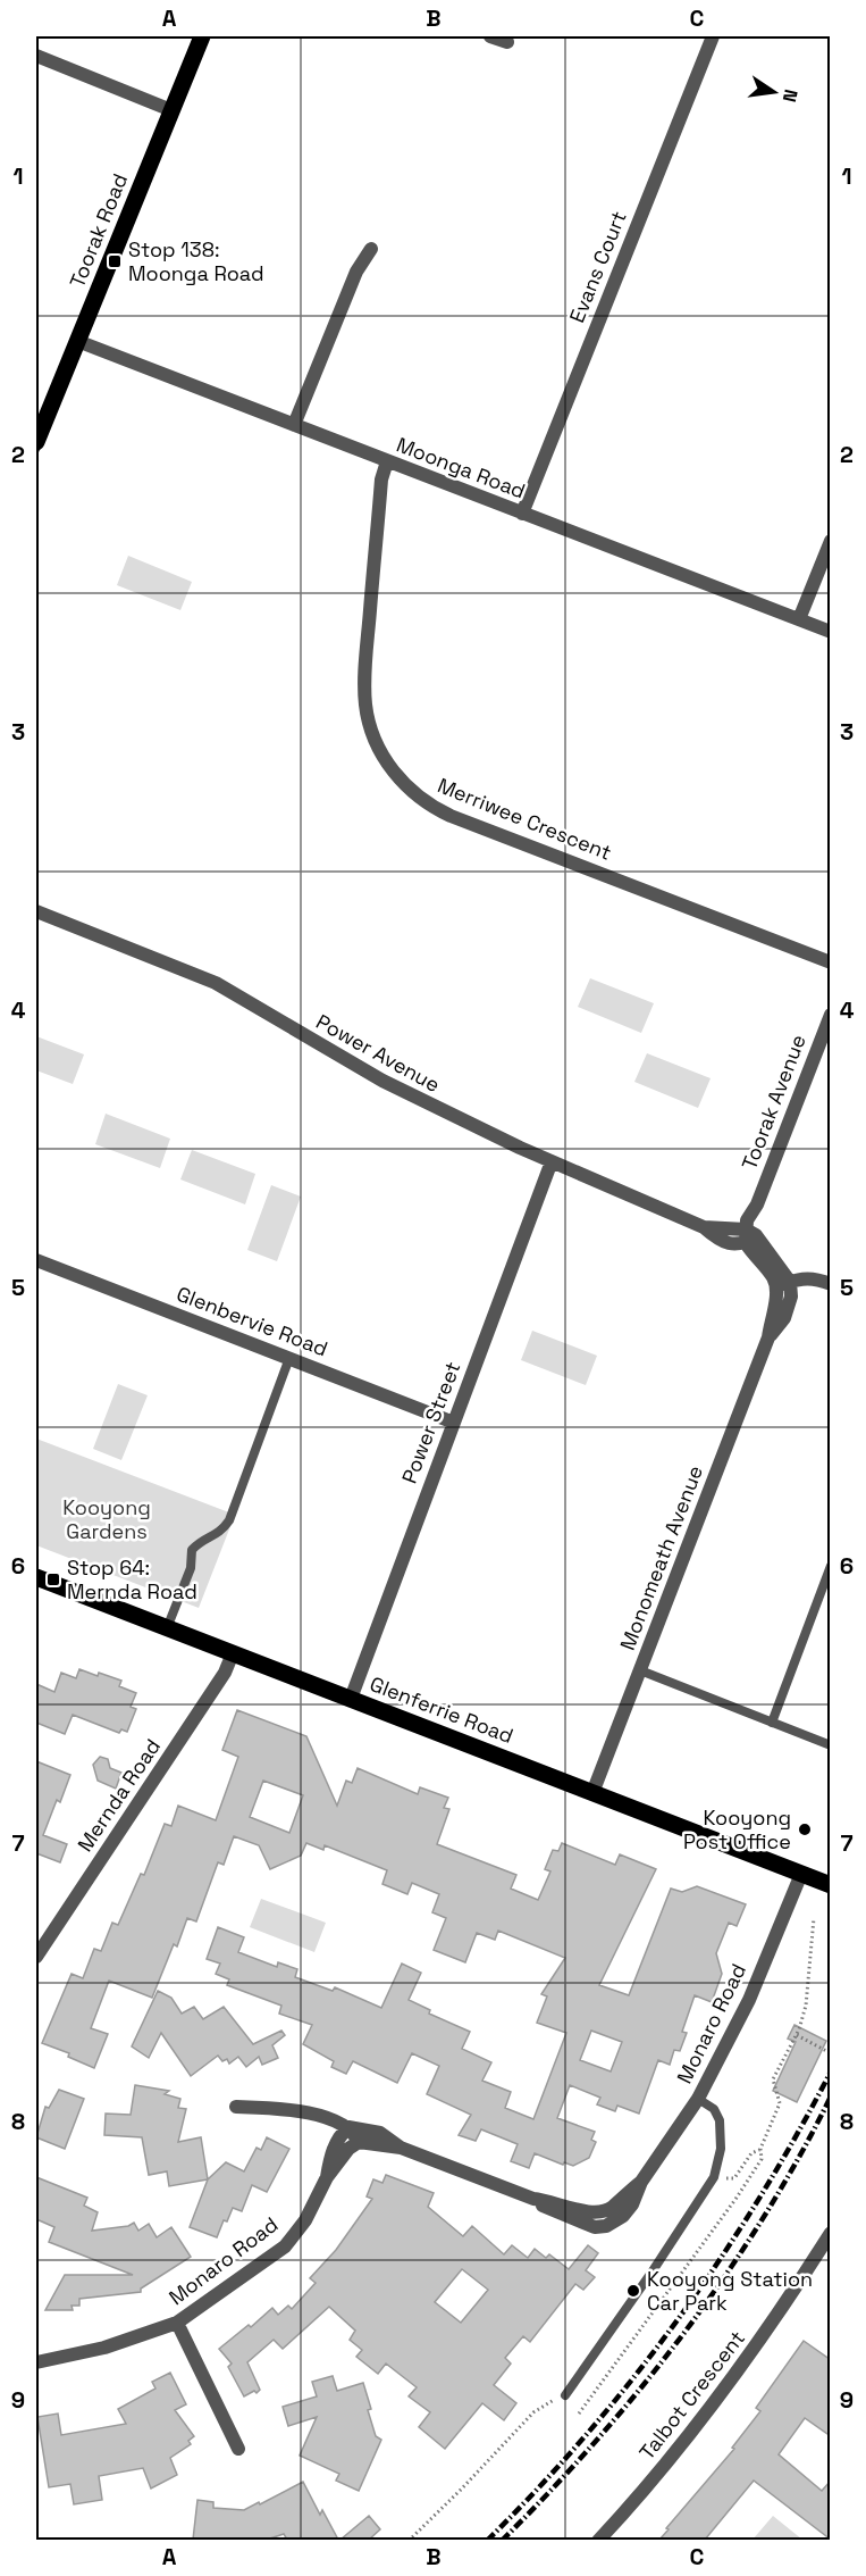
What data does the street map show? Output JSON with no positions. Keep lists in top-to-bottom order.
{
  "streets": {
    "main road": ["Toorak Road", "Glenferrie Road"],
    "street": [
      "Evans Court",
      "Moonga Road",
      "Merriwee Crescent",
      "Power Avenue",
      "Toorak Avenue",
      "Glenbervie Road",
      "Power Street",
      "Monomeath Avenue",
      "Mernda Road",
      "Monaro Road",
      "Talbot Crescent"
    ]
  },
  "crossings": [
    ["Toorak Road", "Moonga Road"],
    ["Evans Court", "Moonga Road"],
    ["Moonga Road", "Merriwee Crescent"],
    ["Power Avenue", "Toorak Avenue"],
    ["Power Avenue", "Power Street"],
    ["Glenbervie Road", "Power Street"],
    ["Power Street", "Glenferrie Road"],
    ["Monomeath Avenue", "Glenferrie Road"],
    ["Glenferrie Road", "Mernda Road"],
    ["Glenferrie Road", "Monaro Road"]
  ],
  "parks": ["Kooyong Gardens"],
  "places": {
    "transit": ["Stop 138: Moonga Road", "Stop 64: Mernda Road"],
    "other": ["Kooyong Post Office", "Kooyong Station Car Park"]
  },
  "north": "right",
  "grid": {
    "columns": ["A", "B", "C"],
    "rows": [
      "1",
      "2",
      "3",
      "4",
      "5",
      "6",
      "7",
      "8",
      "9"
    ]
  }
}
